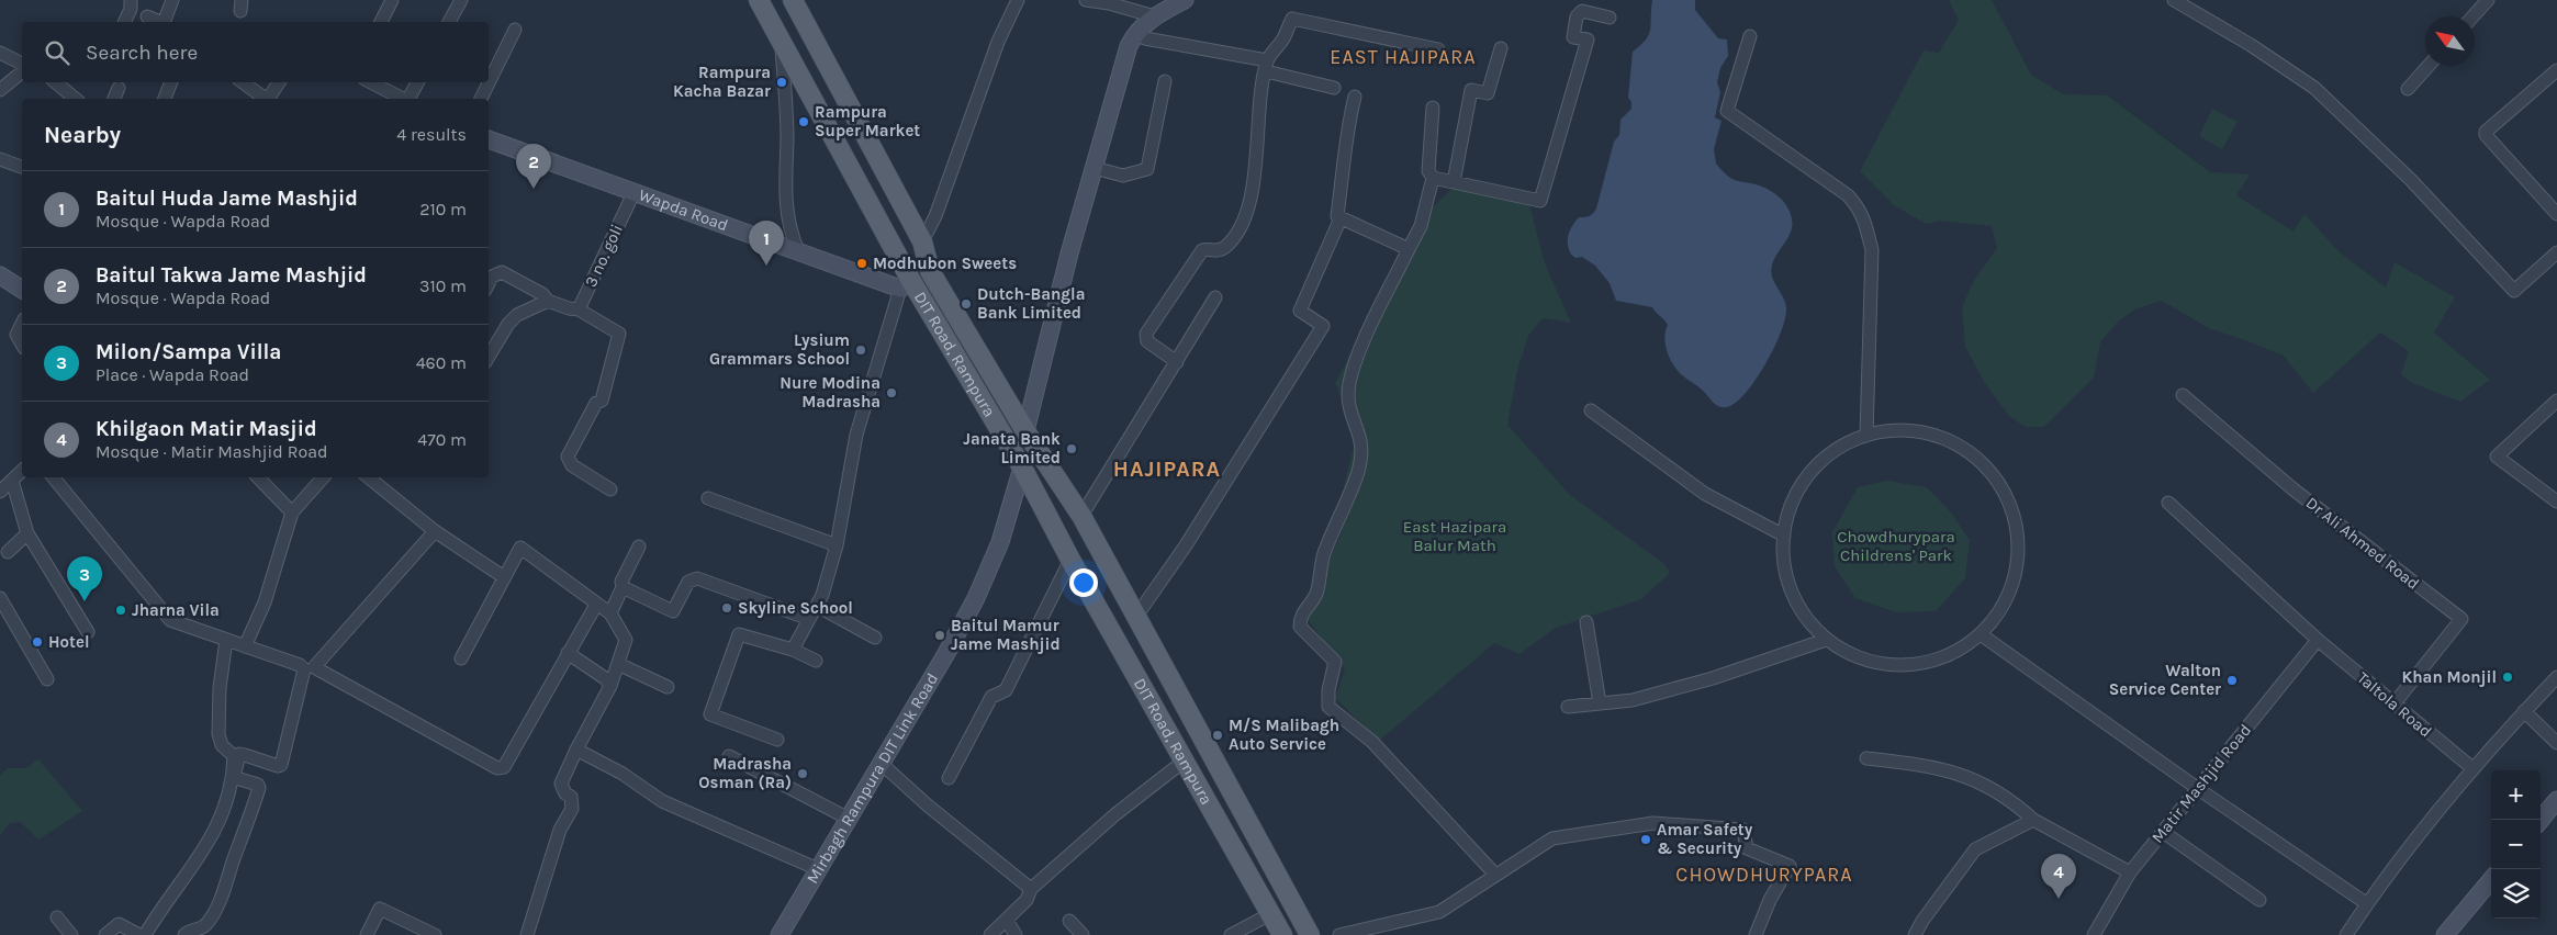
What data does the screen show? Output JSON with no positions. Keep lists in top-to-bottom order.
{
  "streets": {
    "main road": ["DIT Road, Rampura"],
    "street": [
      "Wapda Road",
      "3 no. goli",
      "Dr Ali Ahmed Road",
      "Taltola Road",
      "Mirbagh Rampura DIT Link Road",
      "Matir Mashjid Road"
    ]
  },
  "crossings": [
    ["Wapda Road", "3 no. goli"],
    ["Wapda Road", "DIT Road, Rampura"],
    ["DIT Road, Rampura", "Mirbagh Rampura DIT Link Road"],
    ["Dr Ali Ahmed Road", "Taltola Road"],
    ["Taltola Road", "Matir Mashjid Road"]
  ],
  "districts": ["EAST HAJIPARA", "HAJIPARA", "CHOWDHURYPARA"],
  "parks": ["East Hazipara Balur Math", "Chowdhurypara Childrens' Park"],
  "places": [
    "Rampura Kacha Bazar",
    "Rampura Super Market",
    "Modhubon Sweets",
    "Dutch-Bangla Bank Limited",
    "Lysium Grammars School",
    "Nure Modina Madrasha",
    "Janata Bank Limited",
    "Skyline School",
    "Jharna Vila",
    "Baitul Mamur Jame Mashjid",
    "Hotel",
    "Khan Monjil",
    "Walton Service Center",
    "M/S Malibagh Auto Service",
    "Madrasha Osman (Ra)",
    "Amar Safety & Security"
  ],
  "north": "top left",
  "page": {
    "search": "Search here",
    "heading": ["Nearby", "4 results"],
    "pins": [
      "2",
      "1",
      "3",
      "4"
    ],
    "list": [
      {
        "mark": "1",
        "name": "Baitul Huda Jame Mashjid",
        "note": "Mosque · Wapda Road",
        "value": "210 m"
      },
      {
        "mark": "2",
        "name": "Baitul Takwa Jame Mashjid",
        "note": "Mosque · Wapda Road",
        "value": "310 m"
      },
      {
        "mark": "3",
        "name": "Milon/Sampa Villa",
        "note": "Place · Wapda Road",
        "value": "460 m"
      },
      {
        "mark": "4",
        "name": "Khilgaon Matir Masjid",
        "note": "Mosque · Matir Mashjid Road",
        "value": "470 m"
      }
    ],
    "map_buttons": ["+", "−"]
  }
}
